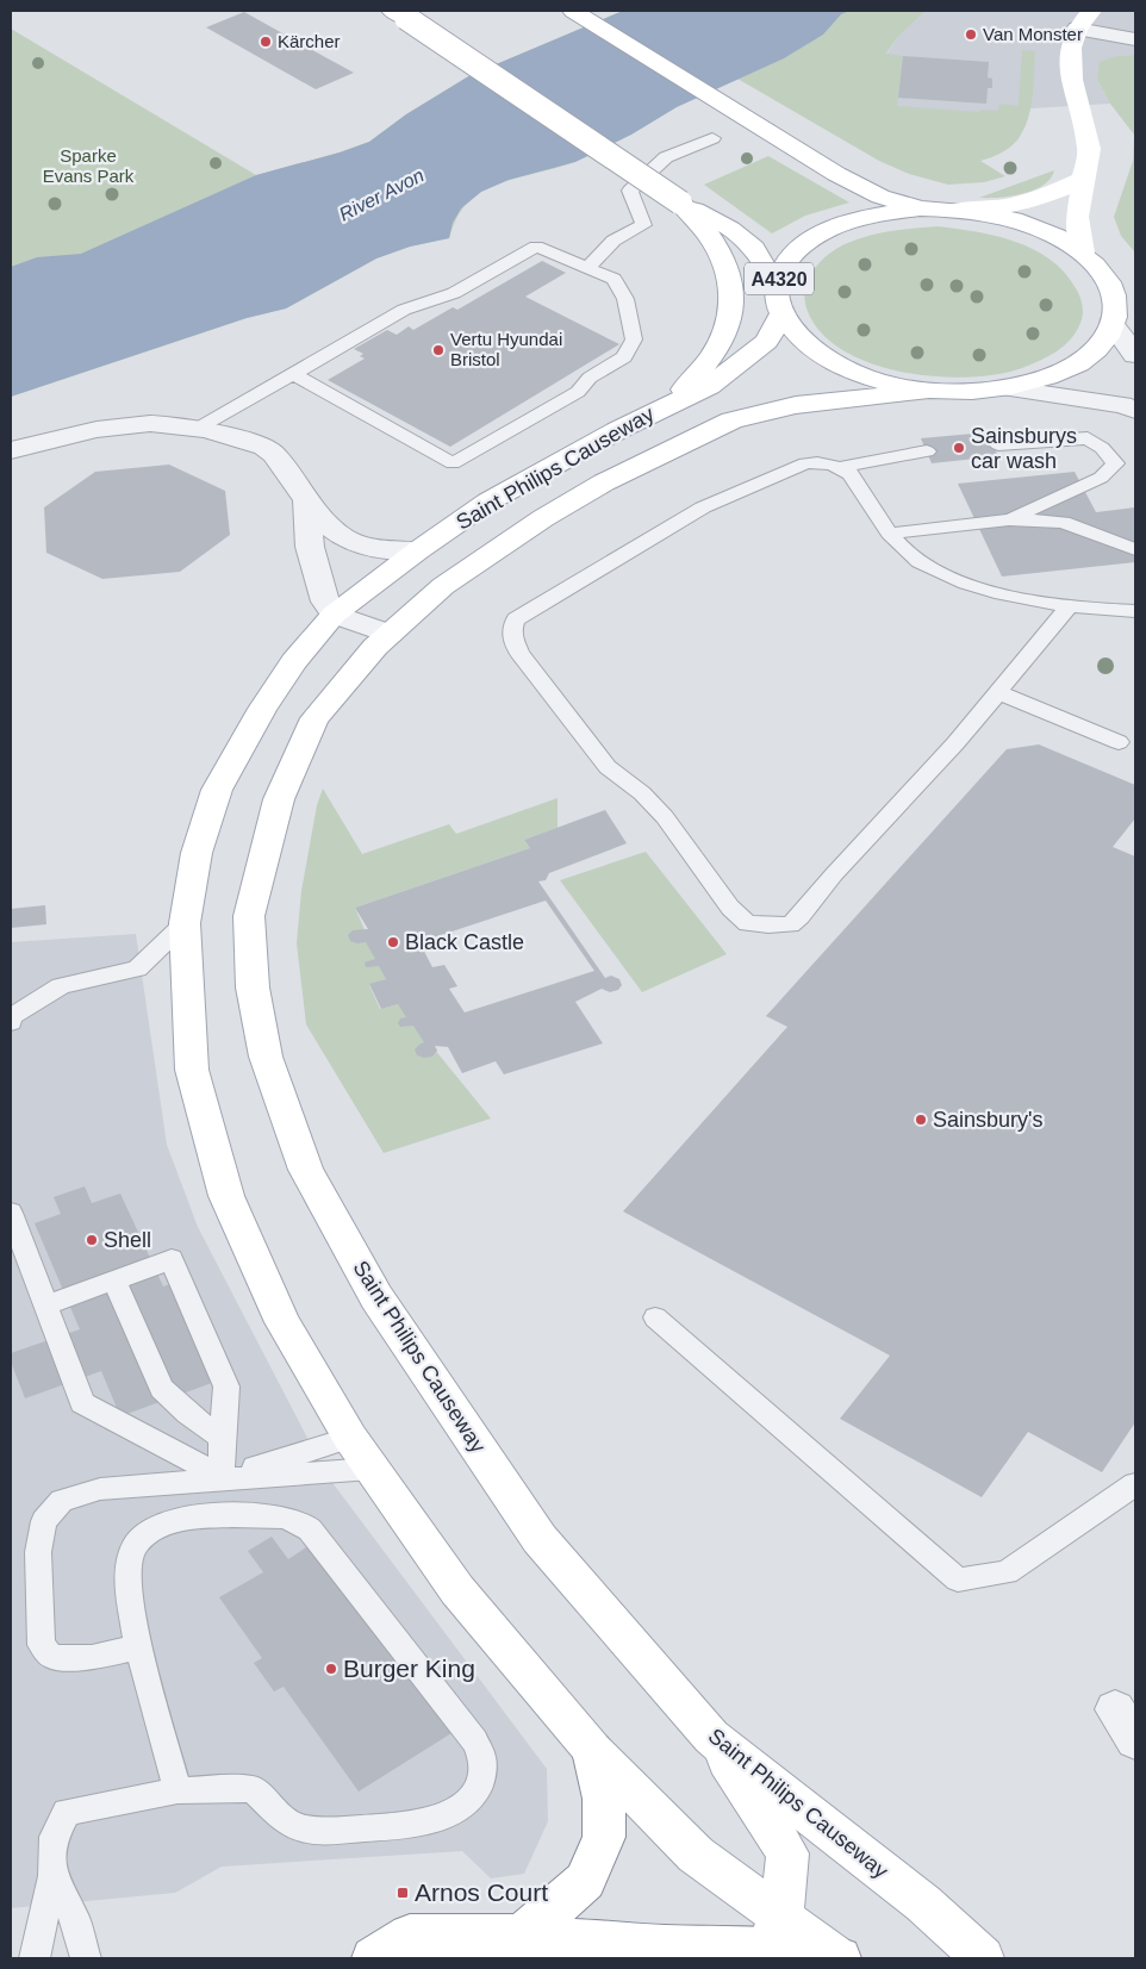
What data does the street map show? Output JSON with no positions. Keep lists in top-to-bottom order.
{
  "streets": {
    "main road": ["A4320", "Saint Philips Causeway"]
  },
  "crossings": [
    ["A4320", "Saint Philips Causeway"]
  ],
  "water": ["River Avon"],
  "parks": ["Sparke Evans Park"],
  "places": {
    "other": [
      "Van Monster",
      "Kärcher",
      "Vertu Hyundai Bristol",
      "Sainsburys car wash",
      "Black Castle",
      "Sainsbury's",
      "Shell",
      "Burger King"
    ],
    "transit": ["Arnos Court"]
  }
}
